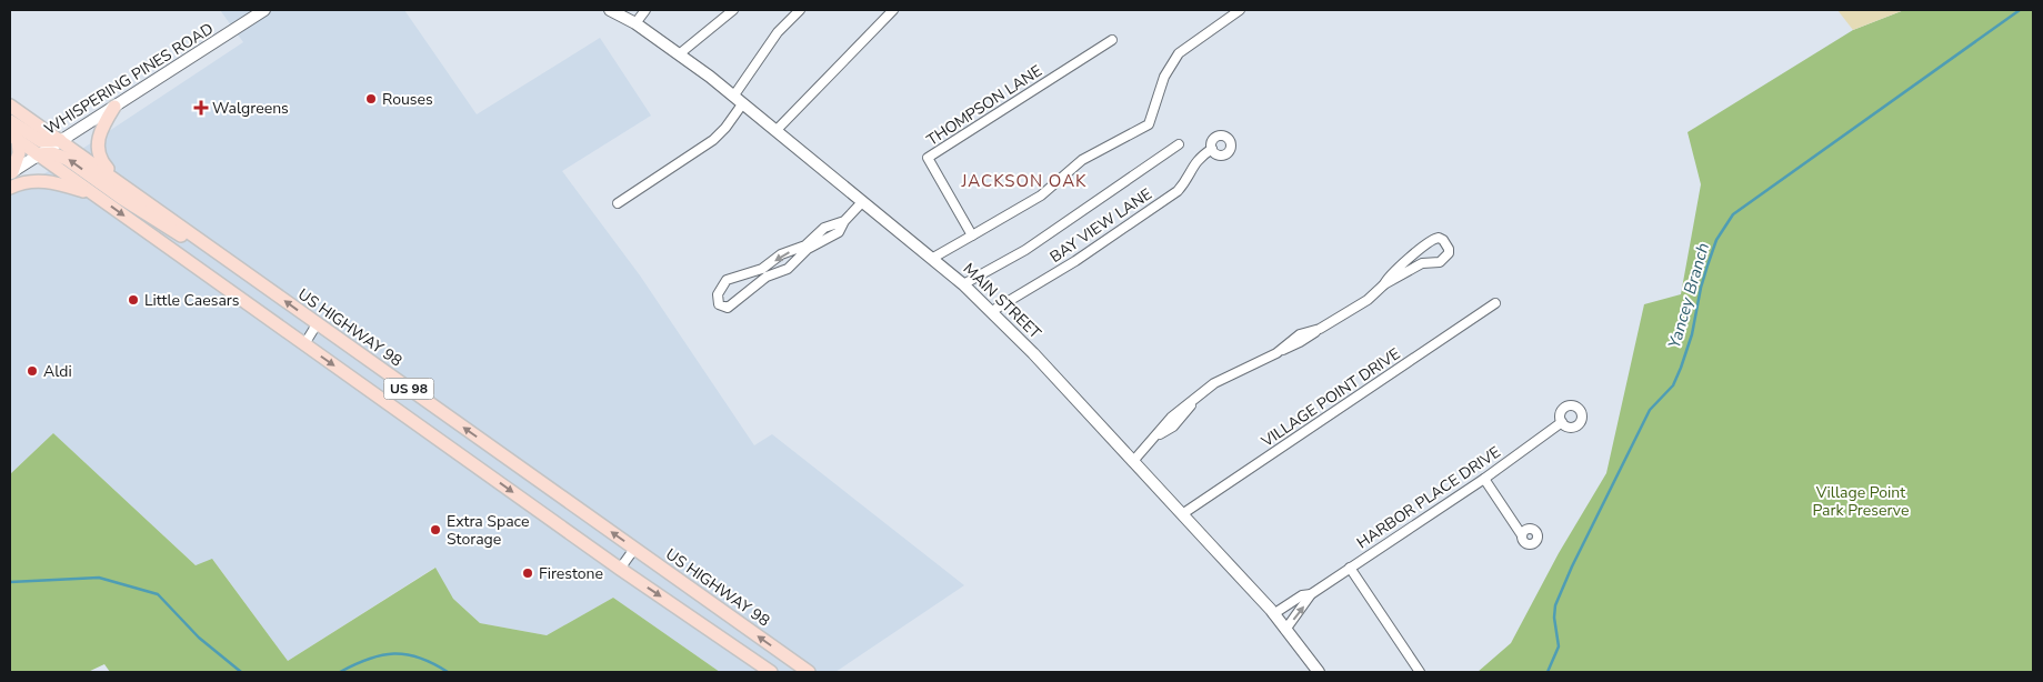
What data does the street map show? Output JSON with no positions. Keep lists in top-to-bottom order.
{
  "streets": {
    "main road": [
      "WHISPERING PINES ROAD",
      "MAIN STREET",
      "US HIGHWAY 98",
      "US 98"
    ],
    "street": [
      "THOMPSON LANE",
      "BAY VIEW LANE",
      "VILLAGE POINT DRIVE",
      "HARBOR PLACE DRIVE"
    ]
  },
  "crossings": [
    ["WHISPERING PINES ROAD", "US HIGHWAY 98"],
    ["WHISPERING PINES ROAD", "US 98"],
    ["BAY VIEW LANE", "MAIN STREET"],
    ["MAIN STREET", "VILLAGE POINT DRIVE"],
    ["MAIN STREET", "HARBOR PLACE DRIVE"]
  ],
  "districts": ["JACKSON OAK"],
  "water": ["Yancey Branch"],
  "parks": ["Village Point Park Preserve"],
  "places": {
    "other": [
      "Rouses",
      "Little Caesars",
      "Aldi",
      "Extra Space Storage",
      "Firestone"
    ],
    "health": ["Walgreens"]
  }
}
